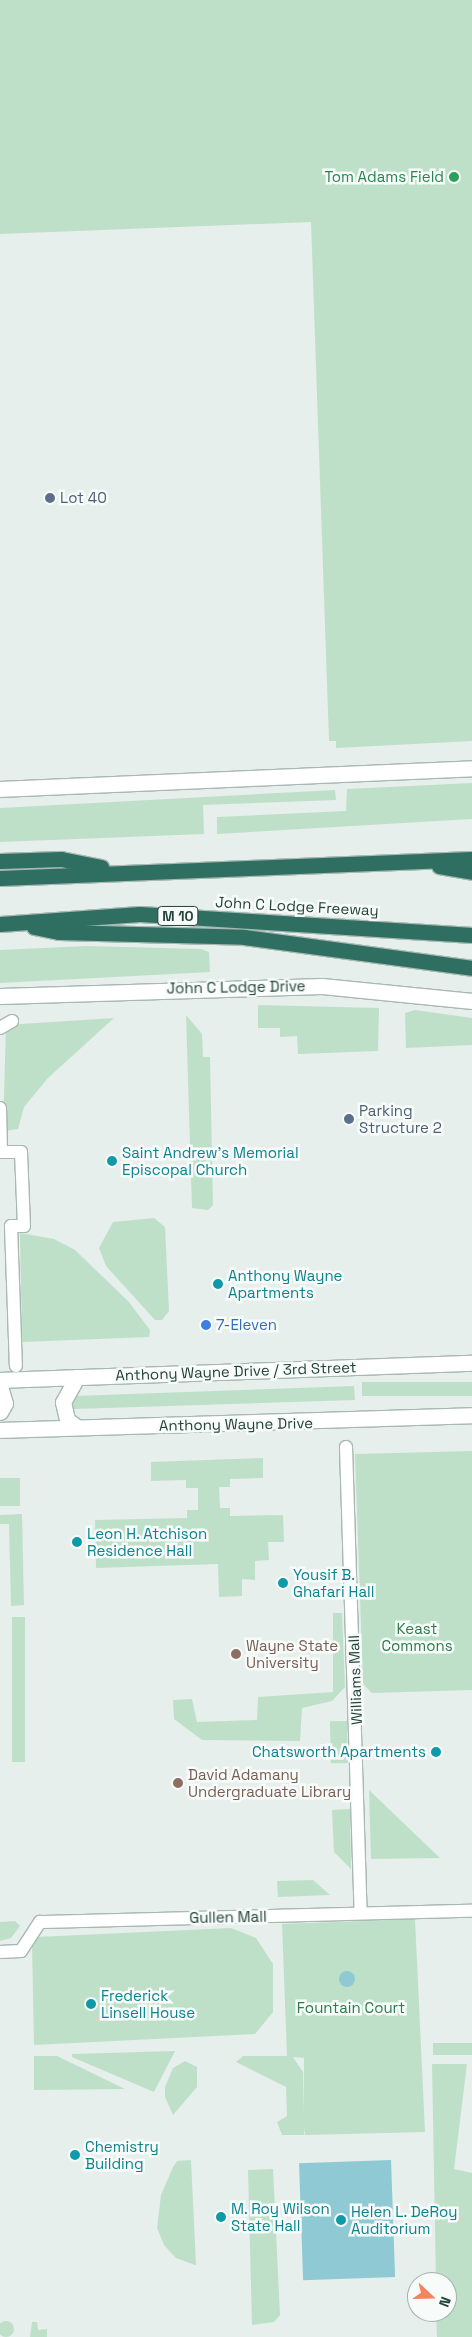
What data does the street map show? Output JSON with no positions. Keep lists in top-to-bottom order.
{
  "streets": {
    "highway": ["John C Lodge Freeway", "M 10"],
    "street": [
      "John C Lodge Drive",
      "Anthony Wayne Drive / 3rd Street",
      "Anthony Wayne Drive",
      "Williams Mall",
      "Gullen Mall"
    ]
  },
  "crossings": [
    ["Williams Mall", "Gullen Mall"]
  ],
  "parks": ["Keast Commons", "Fountain Court"],
  "places": [
    "Tom Adams Field",
    "Lot 40",
    "Parking Structure 2",
    "Saint Andrew's Memorial Episcopal Church",
    "Anthony Wayne Apartments",
    "7-Eleven",
    "Leon H. Atchison Residence Hall",
    "Yousif B. Ghafari Hall",
    "Wayne State University",
    "Chatsworth Apartments",
    "David Adamany Undergraduate Library",
    "Frederick Linsell House",
    "Chemistry Building",
    "M. Roy Wilson State Hall",
    "Helen L. DeRoy Auditorium"
  ],
  "north": "right"
}
